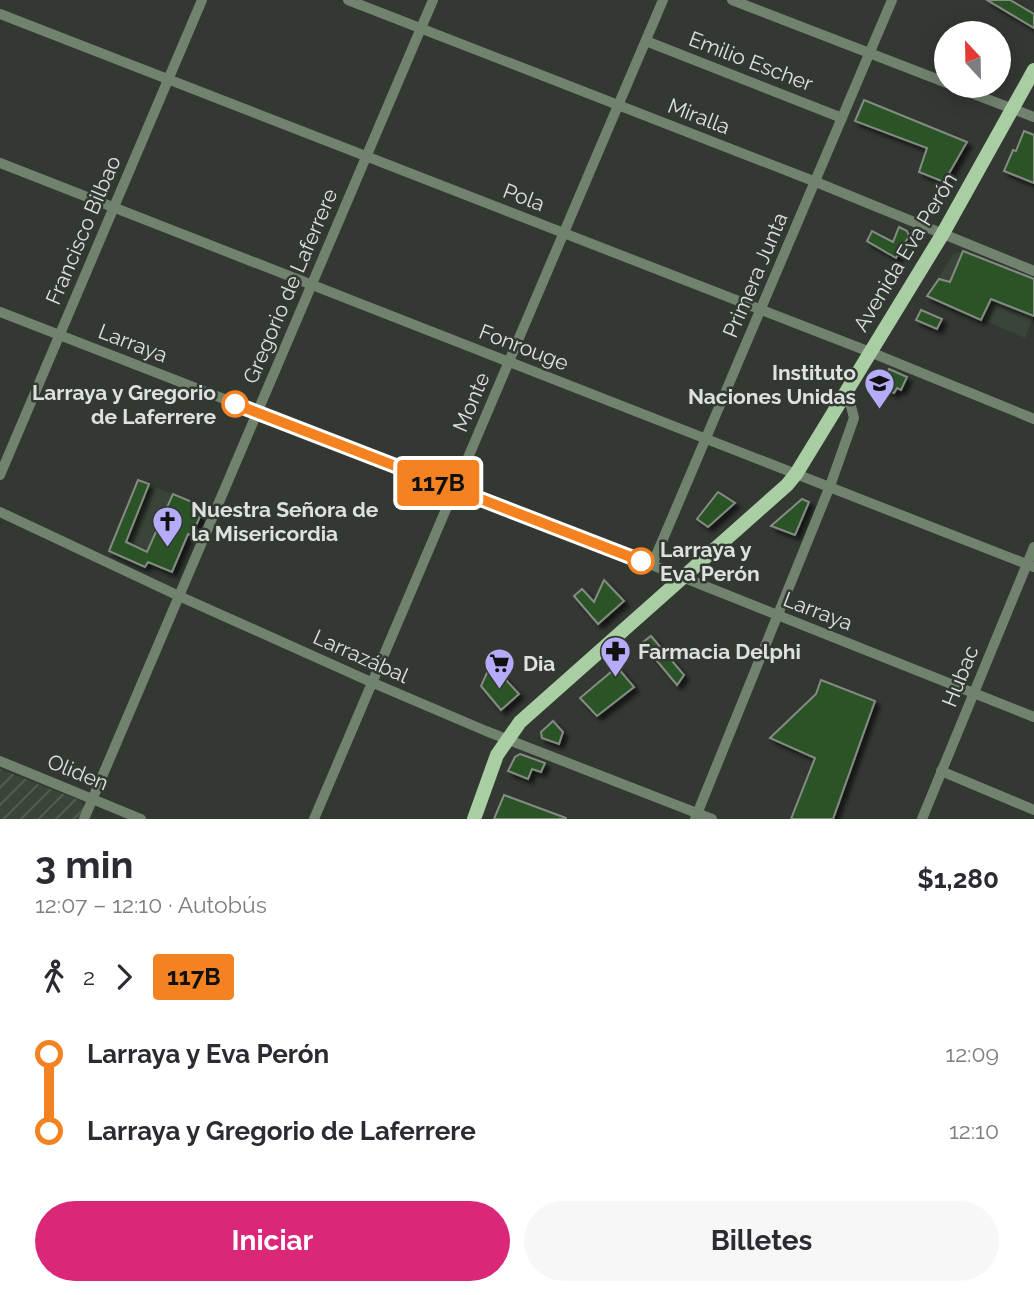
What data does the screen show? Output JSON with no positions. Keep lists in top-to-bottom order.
{
  "streets": {
    "main road": ["Avenida Eva Perón"],
    "street": [
      "Emilio Escher",
      "Miralla",
      "Pola",
      "Francisco Bilbao",
      "Primera Junta",
      "Gregorio de Laferrere",
      "Larraya",
      "Fonrouge",
      "Monte",
      "Larrazábal",
      "Hubac",
      "Oliden"
    ]
  },
  "crossings": [
    ["Emilio Escher", "Primera Junta"],
    ["Emilio Escher", "Monte"],
    ["Miralla", "Avenida Eva Perón"],
    ["Miralla", "Primera Junta"],
    ["Miralla", "Gregorio de Laferrere"],
    ["Miralla", "Monte"],
    ["Pola", "Francisco Bilbao"],
    ["Pola", "Avenida Eva Perón"],
    ["Pola", "Primera Junta"],
    ["Pola", "Gregorio de Laferrere"],
    ["Pola", "Monte"],
    ["Francisco Bilbao", "Larraya"],
    ["Francisco Bilbao", "Fonrouge"],
    ["Avenida Eva Perón", "Larraya"],
    ["Avenida Eva Perón", "Fonrouge"],
    ["Avenida Eva Perón", "Larrazábal"],
    ["Primera Junta", "Larraya"],
    ["Primera Junta", "Fonrouge"],
    ["Gregorio de Laferrere", "Larraya"],
    ["Gregorio de Laferrere", "Fonrouge"],
    ["Gregorio de Laferrere", "Larrazábal"],
    ["Gregorio de Laferrere", "Oliden"],
    ["Larraya", "Monte"],
    ["Larraya", "Hubac"],
    ["Fonrouge", "Monte"],
    ["Fonrouge", "Hubac"],
    ["Monte", "Larrazábal"]
  ],
  "places": {
    "other": ["Larraya y Gregorio de Laferrere", "Larraya y Eva Perón"],
    "school or university": ["Instituto Naciones Unidas"],
    "church": ["Nuestra Señora de la Misericordia"],
    "pharmacy": ["Farmacia Delphi"],
    "supermarket": ["Dia"]
  },
  "lines": ["bus line 117B"],
  "north": "top",
  "page": {
    "on_map": "117B",
    "heading": ["3 min", "12:07 – 12:10 · Autobús", "$1,280"],
    "legs": ["2", "117B"],
    "list": [
      {
        "name": "Larraya y Eva Perón",
        "value": "12:09"
      },
      {
        "name": "Larraya y Gregorio de Laferrere",
        "value": "12:10"
      }
    ],
    "buttons": ["Iniciar", "Billetes"]
  }
}
